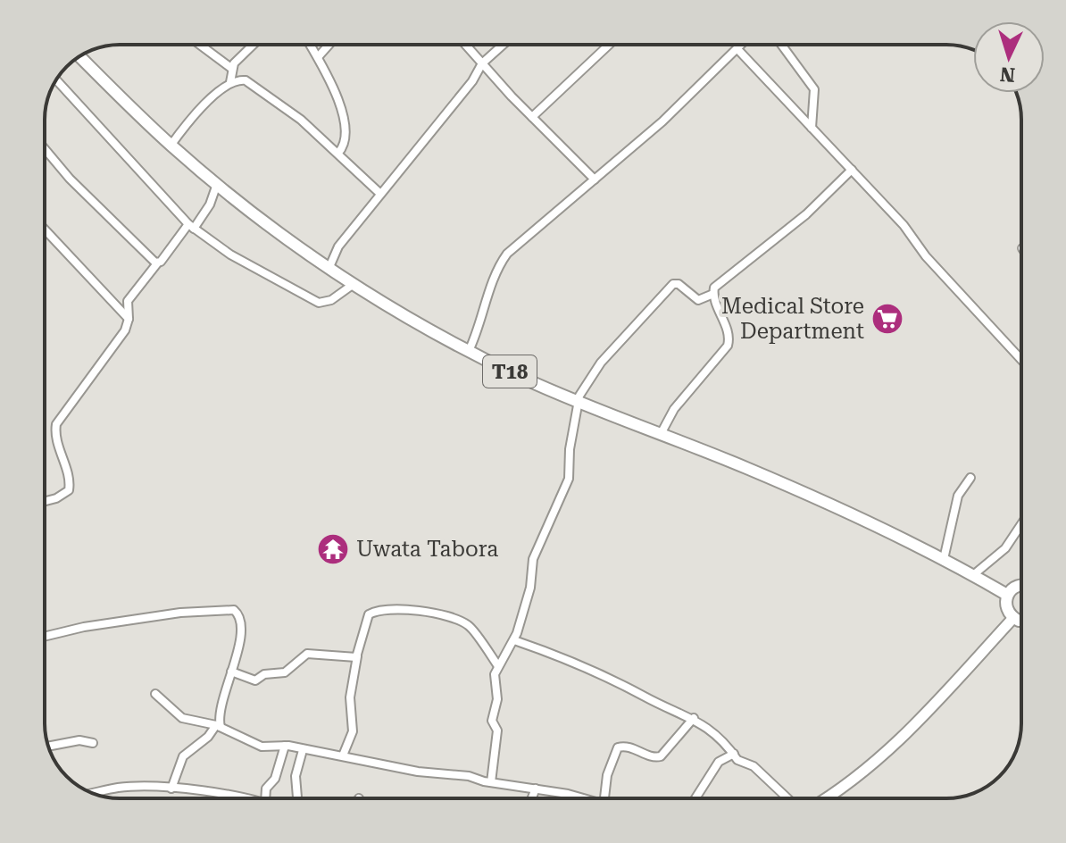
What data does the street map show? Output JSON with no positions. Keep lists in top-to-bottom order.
{
  "streets": {
    "highway": ["T18"]
  },
  "places": {
    "supermarket": ["Medical Store Department"],
    "temple": ["Uwata Tabora"]
  },
  "north": "bottom"
}
